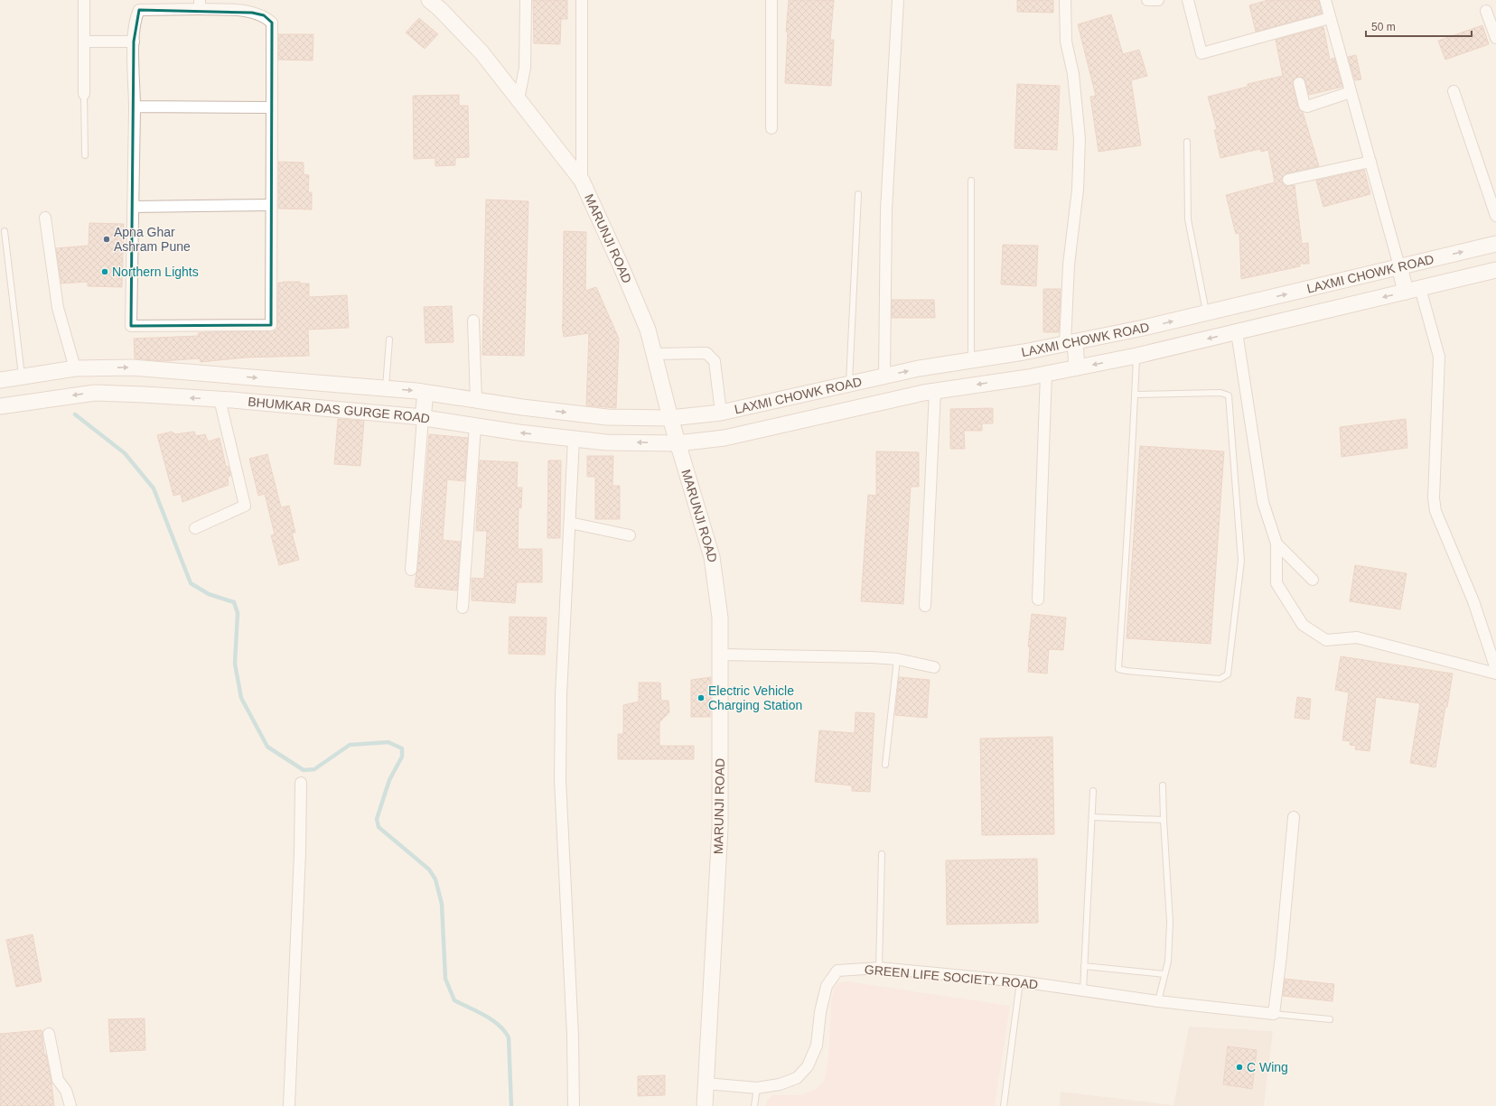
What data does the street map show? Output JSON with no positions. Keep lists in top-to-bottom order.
{
  "streets": {
    "main road": ["MARUNJI ROAD", "LAXMI CHOWK ROAD", "BHUMKAR DAS GURGE ROAD"],
    "street": ["GREEN LIFE SOCIETY ROAD"]
  },
  "crossings": [
    ["MARUNJI ROAD", "LAXMI CHOWK ROAD"],
    ["MARUNJI ROAD", "BHUMKAR DAS GURGE ROAD"],
    ["MARUNJI ROAD", "GREEN LIFE SOCIETY ROAD"],
    ["LAXMI CHOWK ROAD", "BHUMKAR DAS GURGE ROAD"]
  ],
  "places": [
    "Apna Ghar Ashram Pune",
    "Northern Lights",
    "Electric Vehicle Charging Station",
    "C Wing"
  ],
  "scale_bar": "50 m"
}
